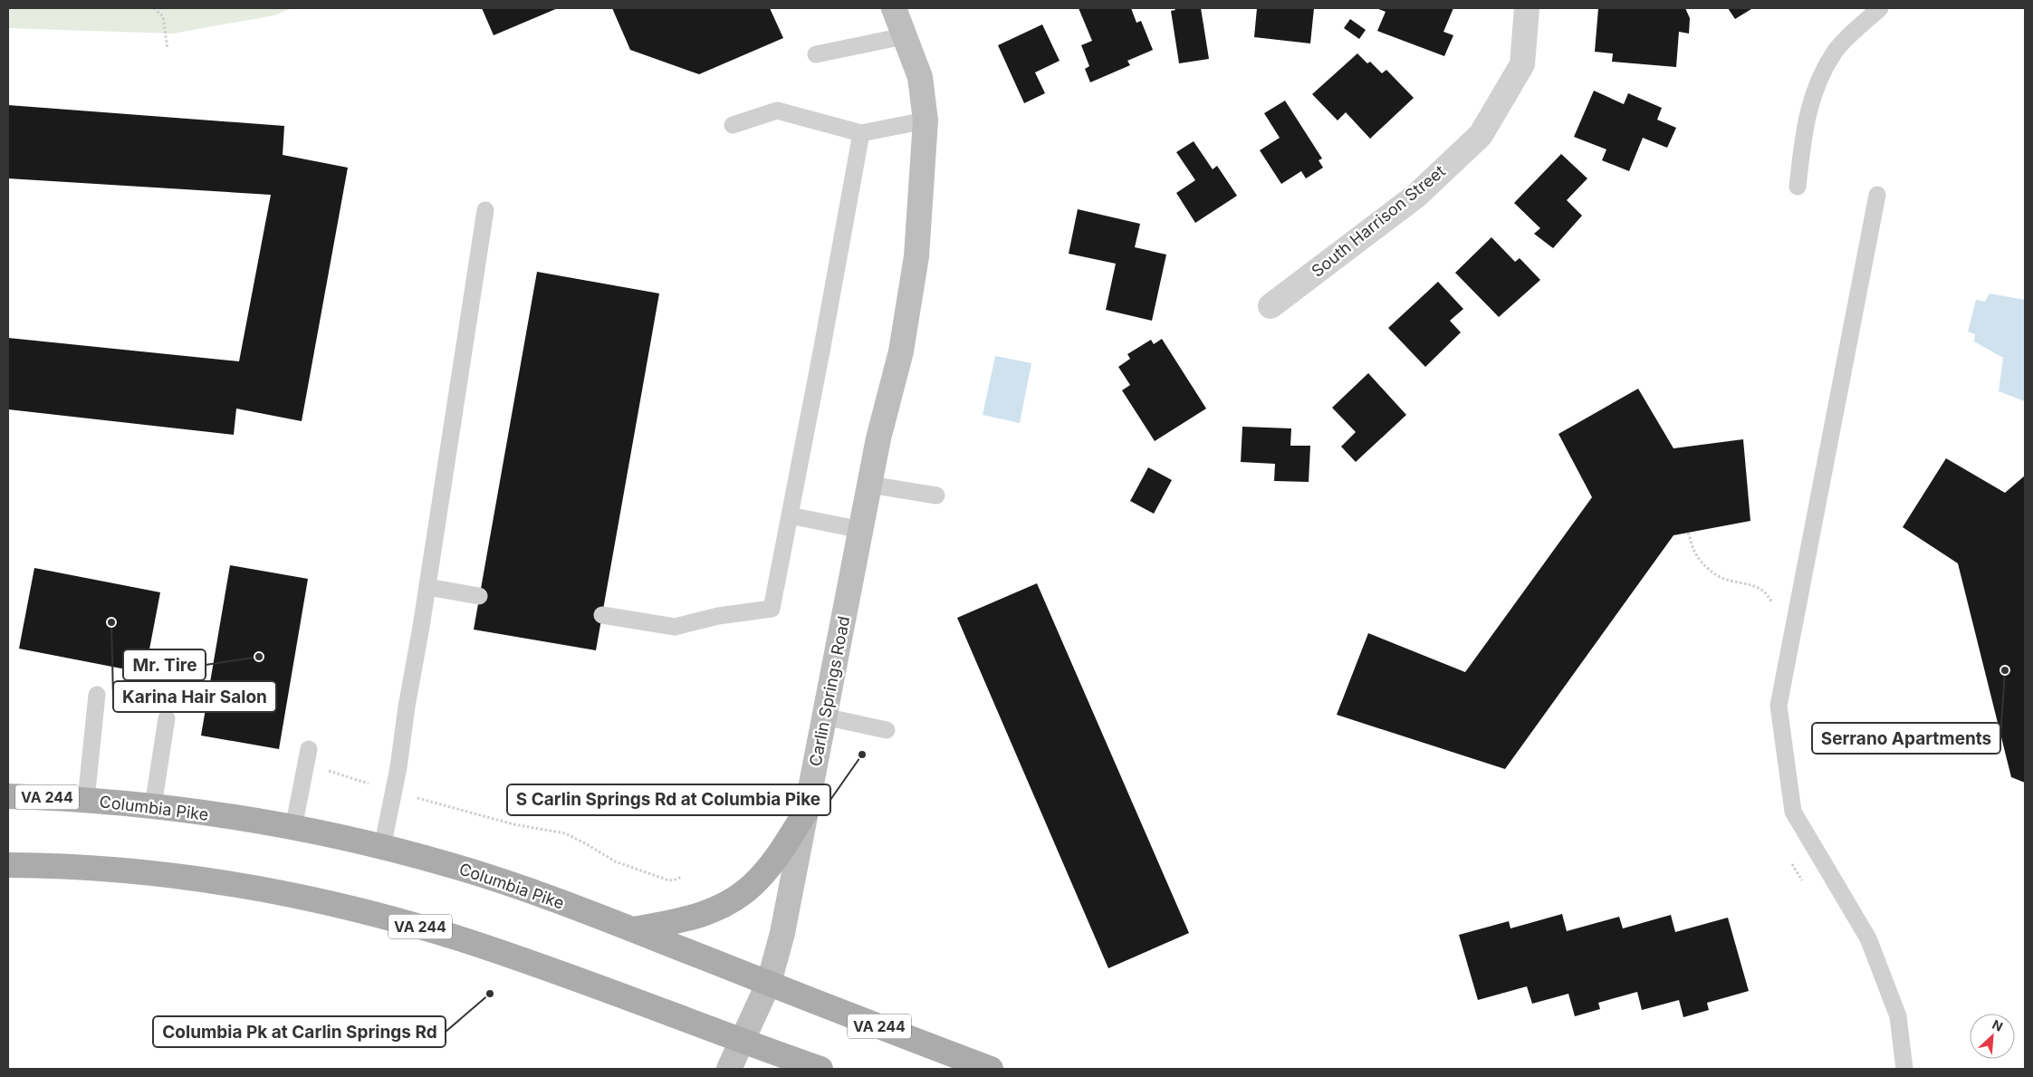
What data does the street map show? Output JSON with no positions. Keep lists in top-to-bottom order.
{
  "streets": {
    "main road": ["Carlin Springs Road", "VA 244", "Columbia Pike"],
    "street": ["South Harrison Street"]
  },
  "crossings": [
    ["Carlin Springs Road", "VA 244"],
    ["Carlin Springs Road", "Columbia Pike"]
  ],
  "places": [
    "Karina Hair Salon",
    "Mr. Tire",
    "Serrano Apartments",
    "S Carlin Springs Rd at Columbia Pike",
    "Columbia Pk at Carlin Springs Rd"
  ],
  "north": "top right"
}
